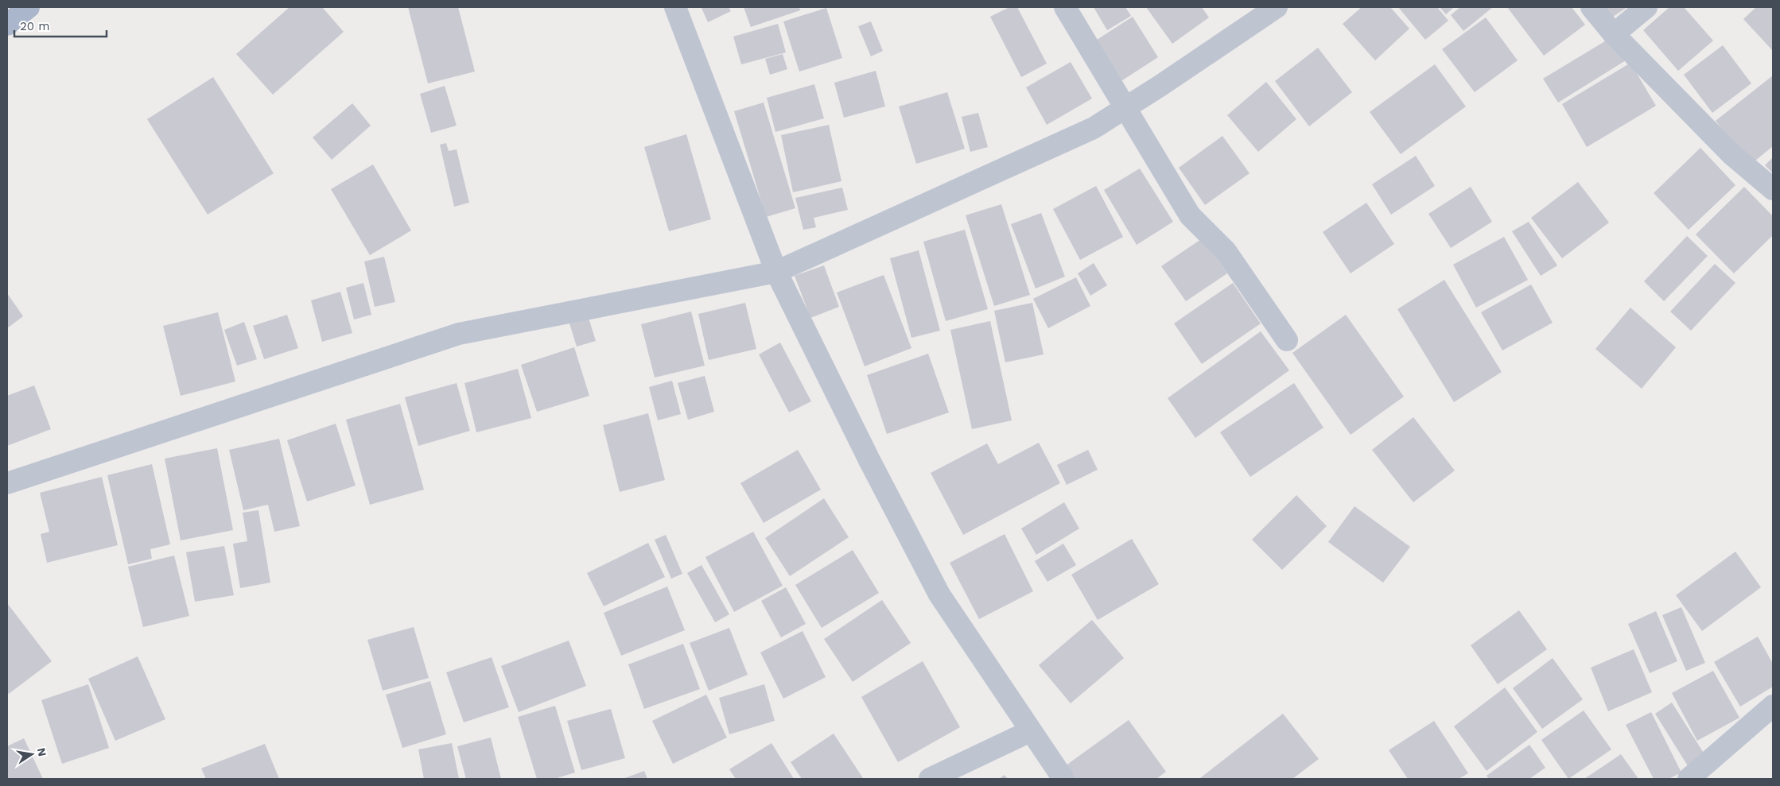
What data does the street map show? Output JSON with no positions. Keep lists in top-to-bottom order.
{
  "scale_bar": "20 m",
  "north": "right"
}
